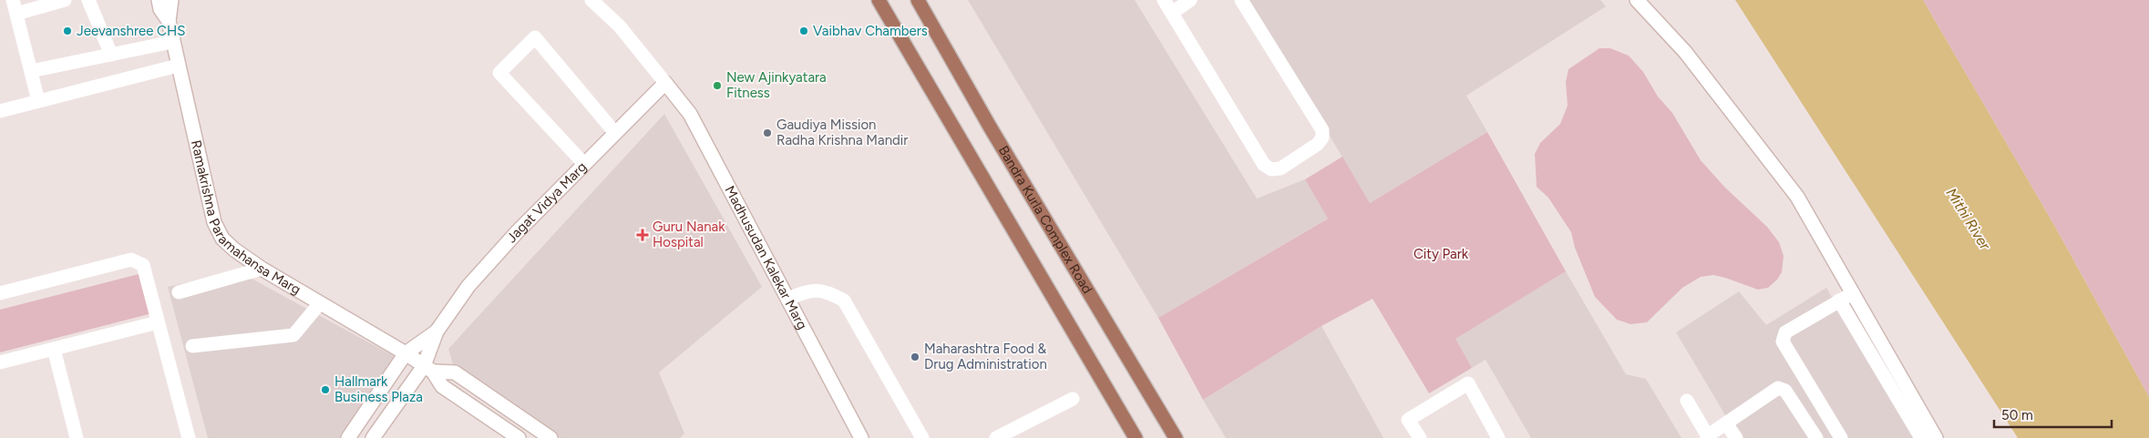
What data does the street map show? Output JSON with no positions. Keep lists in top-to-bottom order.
{
  "streets": {
    "main road": ["Bandra Kurla Complex Road"],
    "street": ["Jagat Vidya Marg", "Ramakrishna Paramahansa Marg", "Madhusudan Kalekar Marg"]
  },
  "crossings": [
    ["Jagat Vidya Marg", "Madhusudan Kalekar Marg"]
  ],
  "water": ["Mithi River"],
  "parks": ["City Park"],
  "places": {
    "other": [
      "Jeevanshree CHS",
      "Vaibhav Chambers",
      "New Ajinkyatara Fitness",
      "Gaudiya Mission Radha Krishna Mandir",
      "Maharashtra Food & Drug Administration",
      "Hallmark Business Plaza"
    ],
    "health": ["Guru Nanak Hospital"]
  },
  "scale_bar": "50 m"
}
